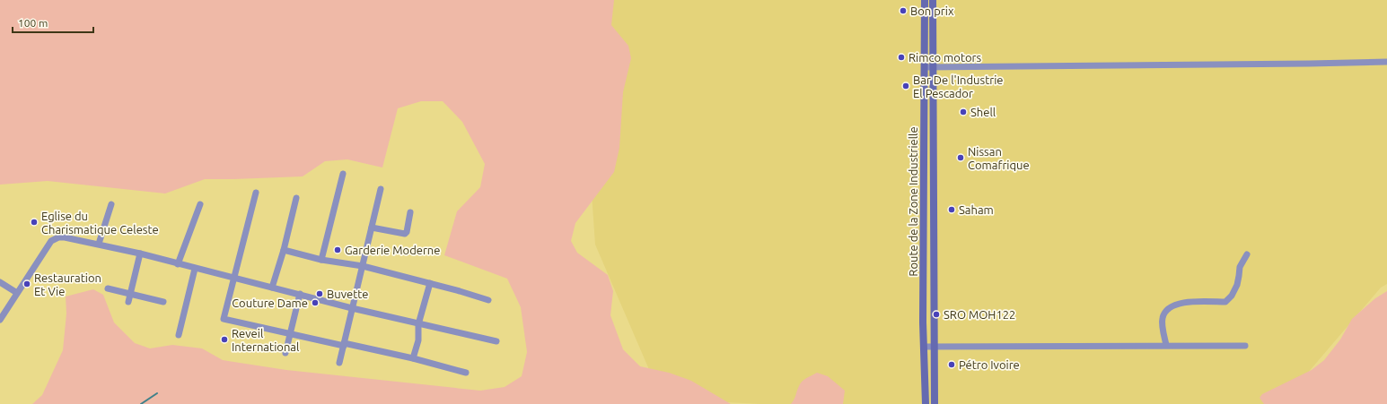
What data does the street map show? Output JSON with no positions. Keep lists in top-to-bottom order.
{
  "streets": {
    "main road": ["Route de la Zone Industrielle"]
  },
  "places": [
    "Bon prix",
    "Rimco motors",
    "Bar De l'Industrie El Pescador",
    "Shell",
    "Nissan Comafrique",
    "Saham",
    "Eglise du Charismatique Celeste",
    "Garderie Moderne",
    "Restauration Et Vie",
    "Buvette",
    "Couture Dame",
    "SRO MOH122",
    "Reveil International",
    "Pétro Ivoire"
  ],
  "scale_bar": "100 m"
}
